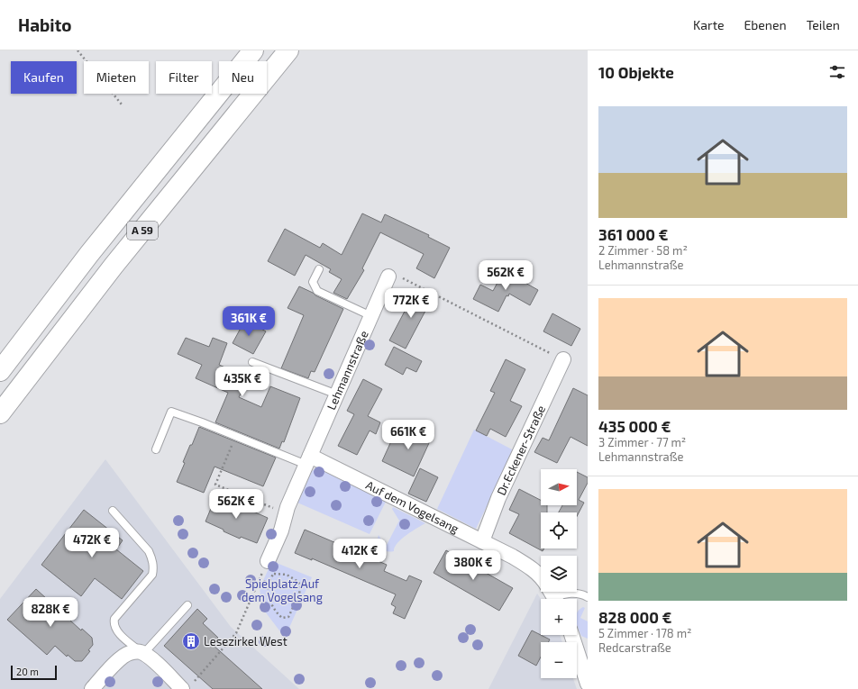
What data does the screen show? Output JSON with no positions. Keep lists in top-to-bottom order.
{
  "streets": {
    "highway": ["A 59"],
    "street": ["Lehmannstraße", "Dr.Eckener-Straße", "Auf dem Vogelsang"]
  },
  "crossings": [
    ["Lehmannstraße", "Auf dem Vogelsang"],
    ["Dr.Eckener-Straße", "Auf dem Vogelsang"]
  ],
  "parks": ["Spielplatz Auf dem Vogelsang"],
  "places": {
    "building": ["Lesezirkel West"]
  },
  "scale_bar": "20 m",
  "north": "right",
  "page": {
    "header": "Habito",
    "nav": ["Karte", "Ebenen", "Teilen"],
    "heading": "10 Objekte",
    "chip": [
      "Kaufen",
      "Mieten",
      "Filter",
      "Neu"
    ],
    "list": [
      {
        "name": "361 000 €",
        "note": "2 Zimmer · 58 m² · Lehmannstraße"
      },
      {
        "name": "435 000 €",
        "note": "3 Zimmer · 77 m² · Lehmannstraße"
      },
      {
        "name": "828 000 €",
        "note": "5 Zimmer · 178 m² · Redcarstraße"
      }
    ],
    "price": [
      "562K €",
      "772K €",
      "361K €",
      "435K €",
      "661K €",
      "562K €",
      "472K €",
      "412K €",
      "380K €",
      "828K €"
    ],
    "map_buttons": ["+", "−"],
    "scale": "20 m"
  }
}
